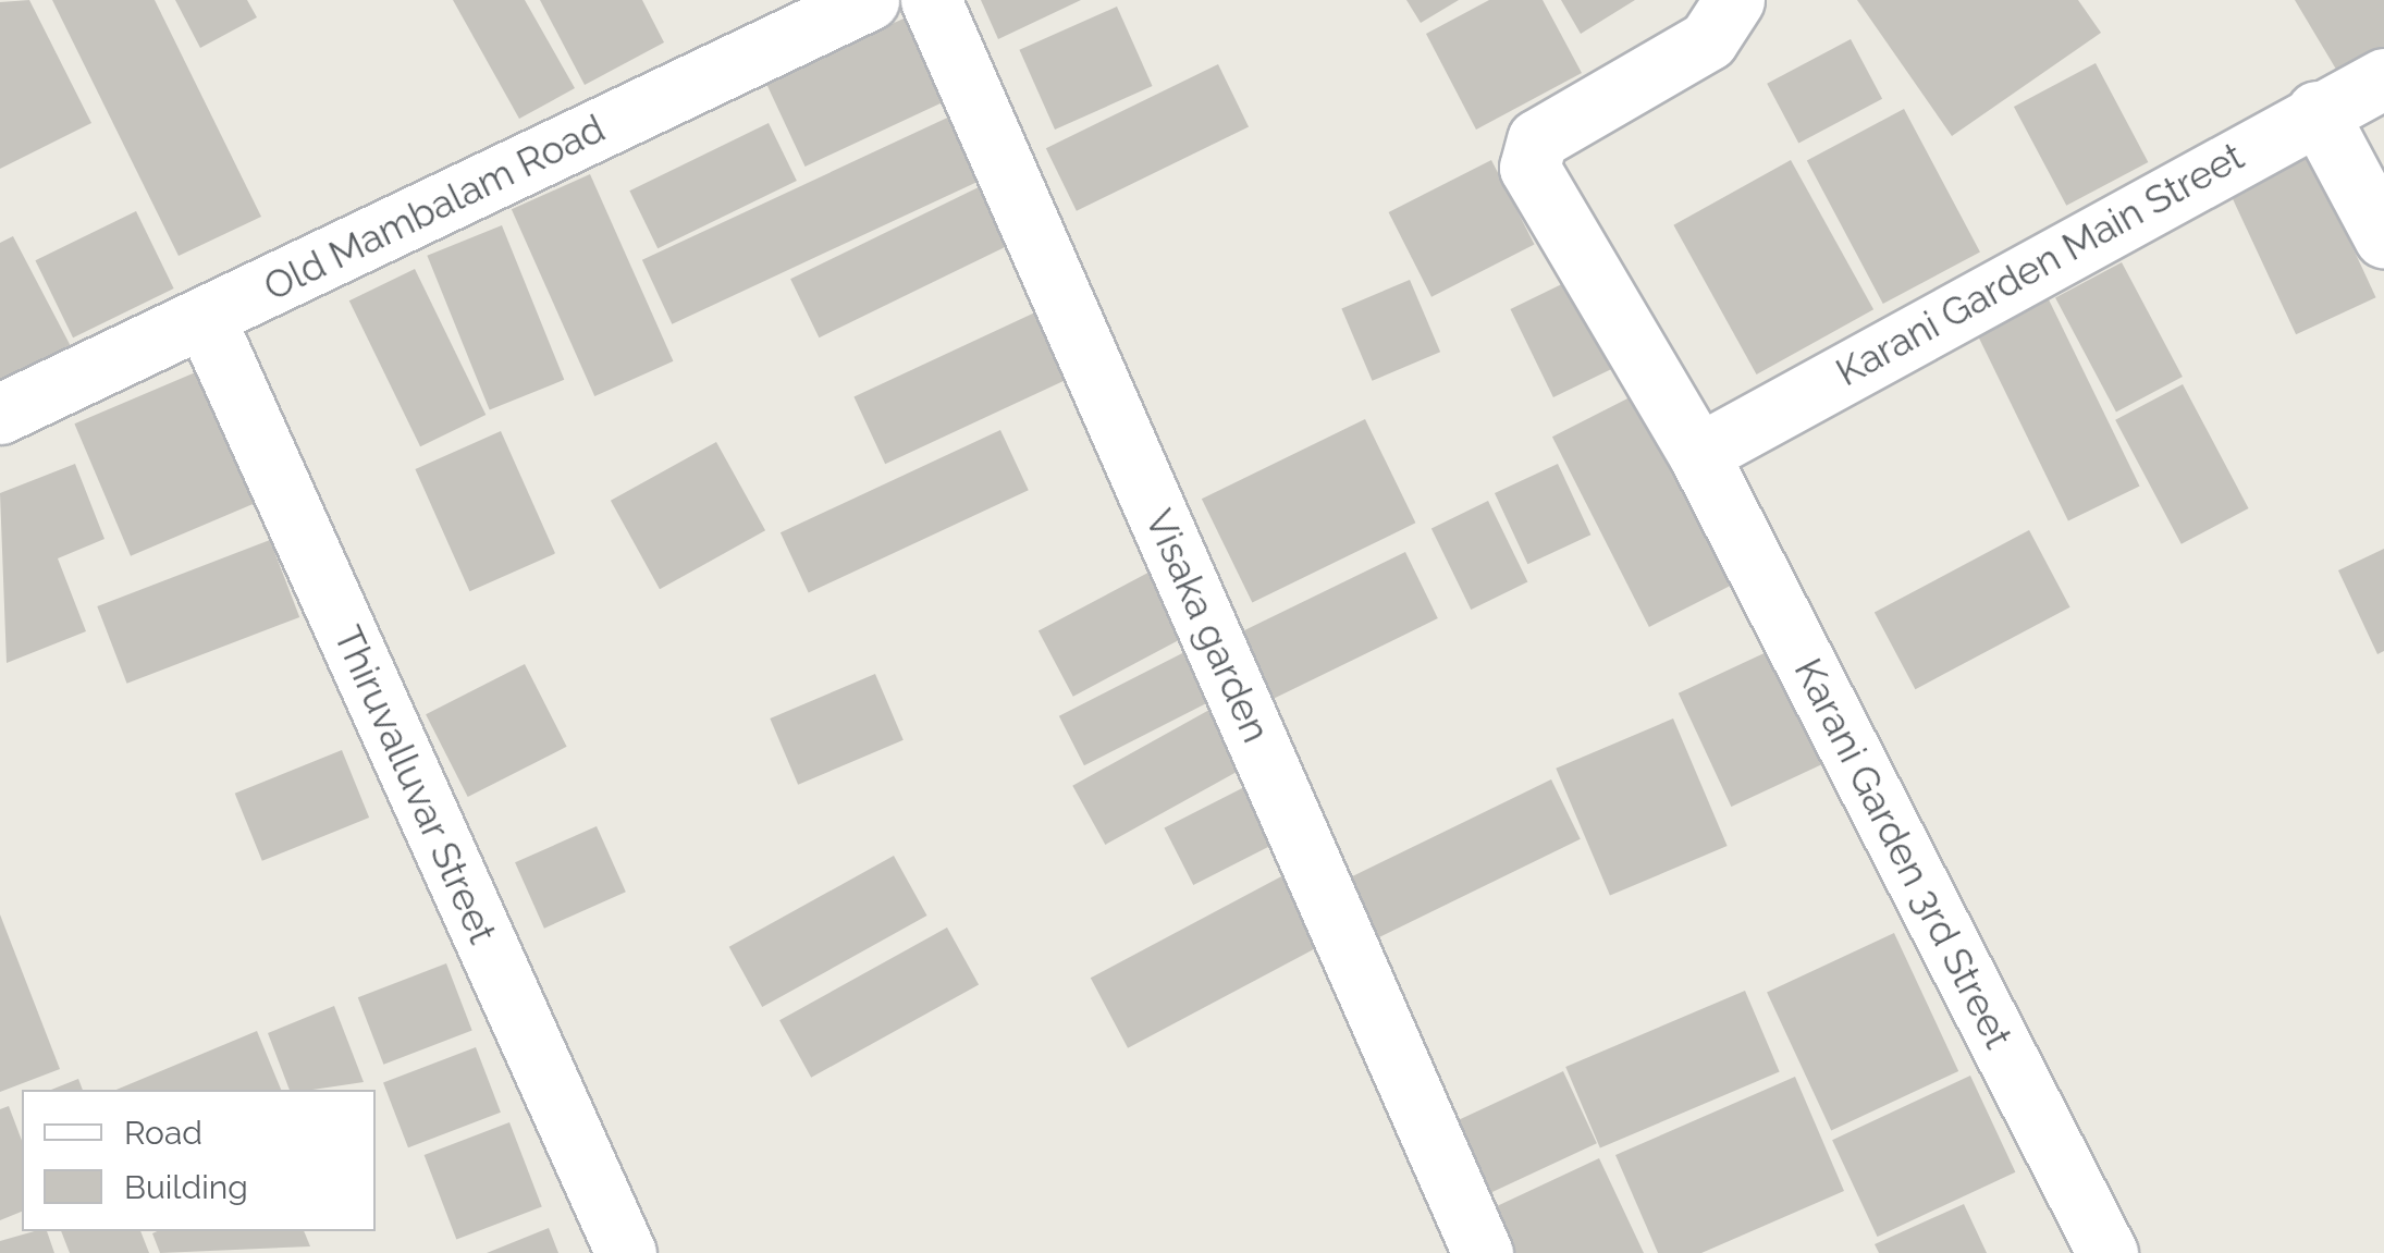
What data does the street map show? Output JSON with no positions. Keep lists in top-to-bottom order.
{
  "streets": {
    "street": [
      "Old Mambalam Road",
      "Karani Garden Main Street",
      "Visaka garden",
      "Thiruvalluvar Street",
      "Karani Garden 3rd Street"
    ]
  },
  "crossings": [
    ["Old Mambalam Road", "Thiruvalluvar Street"],
    ["Karani Garden Main Street", "Karani Garden 3rd Street"]
  ],
  "legend": ["Road", "Building"]
}
